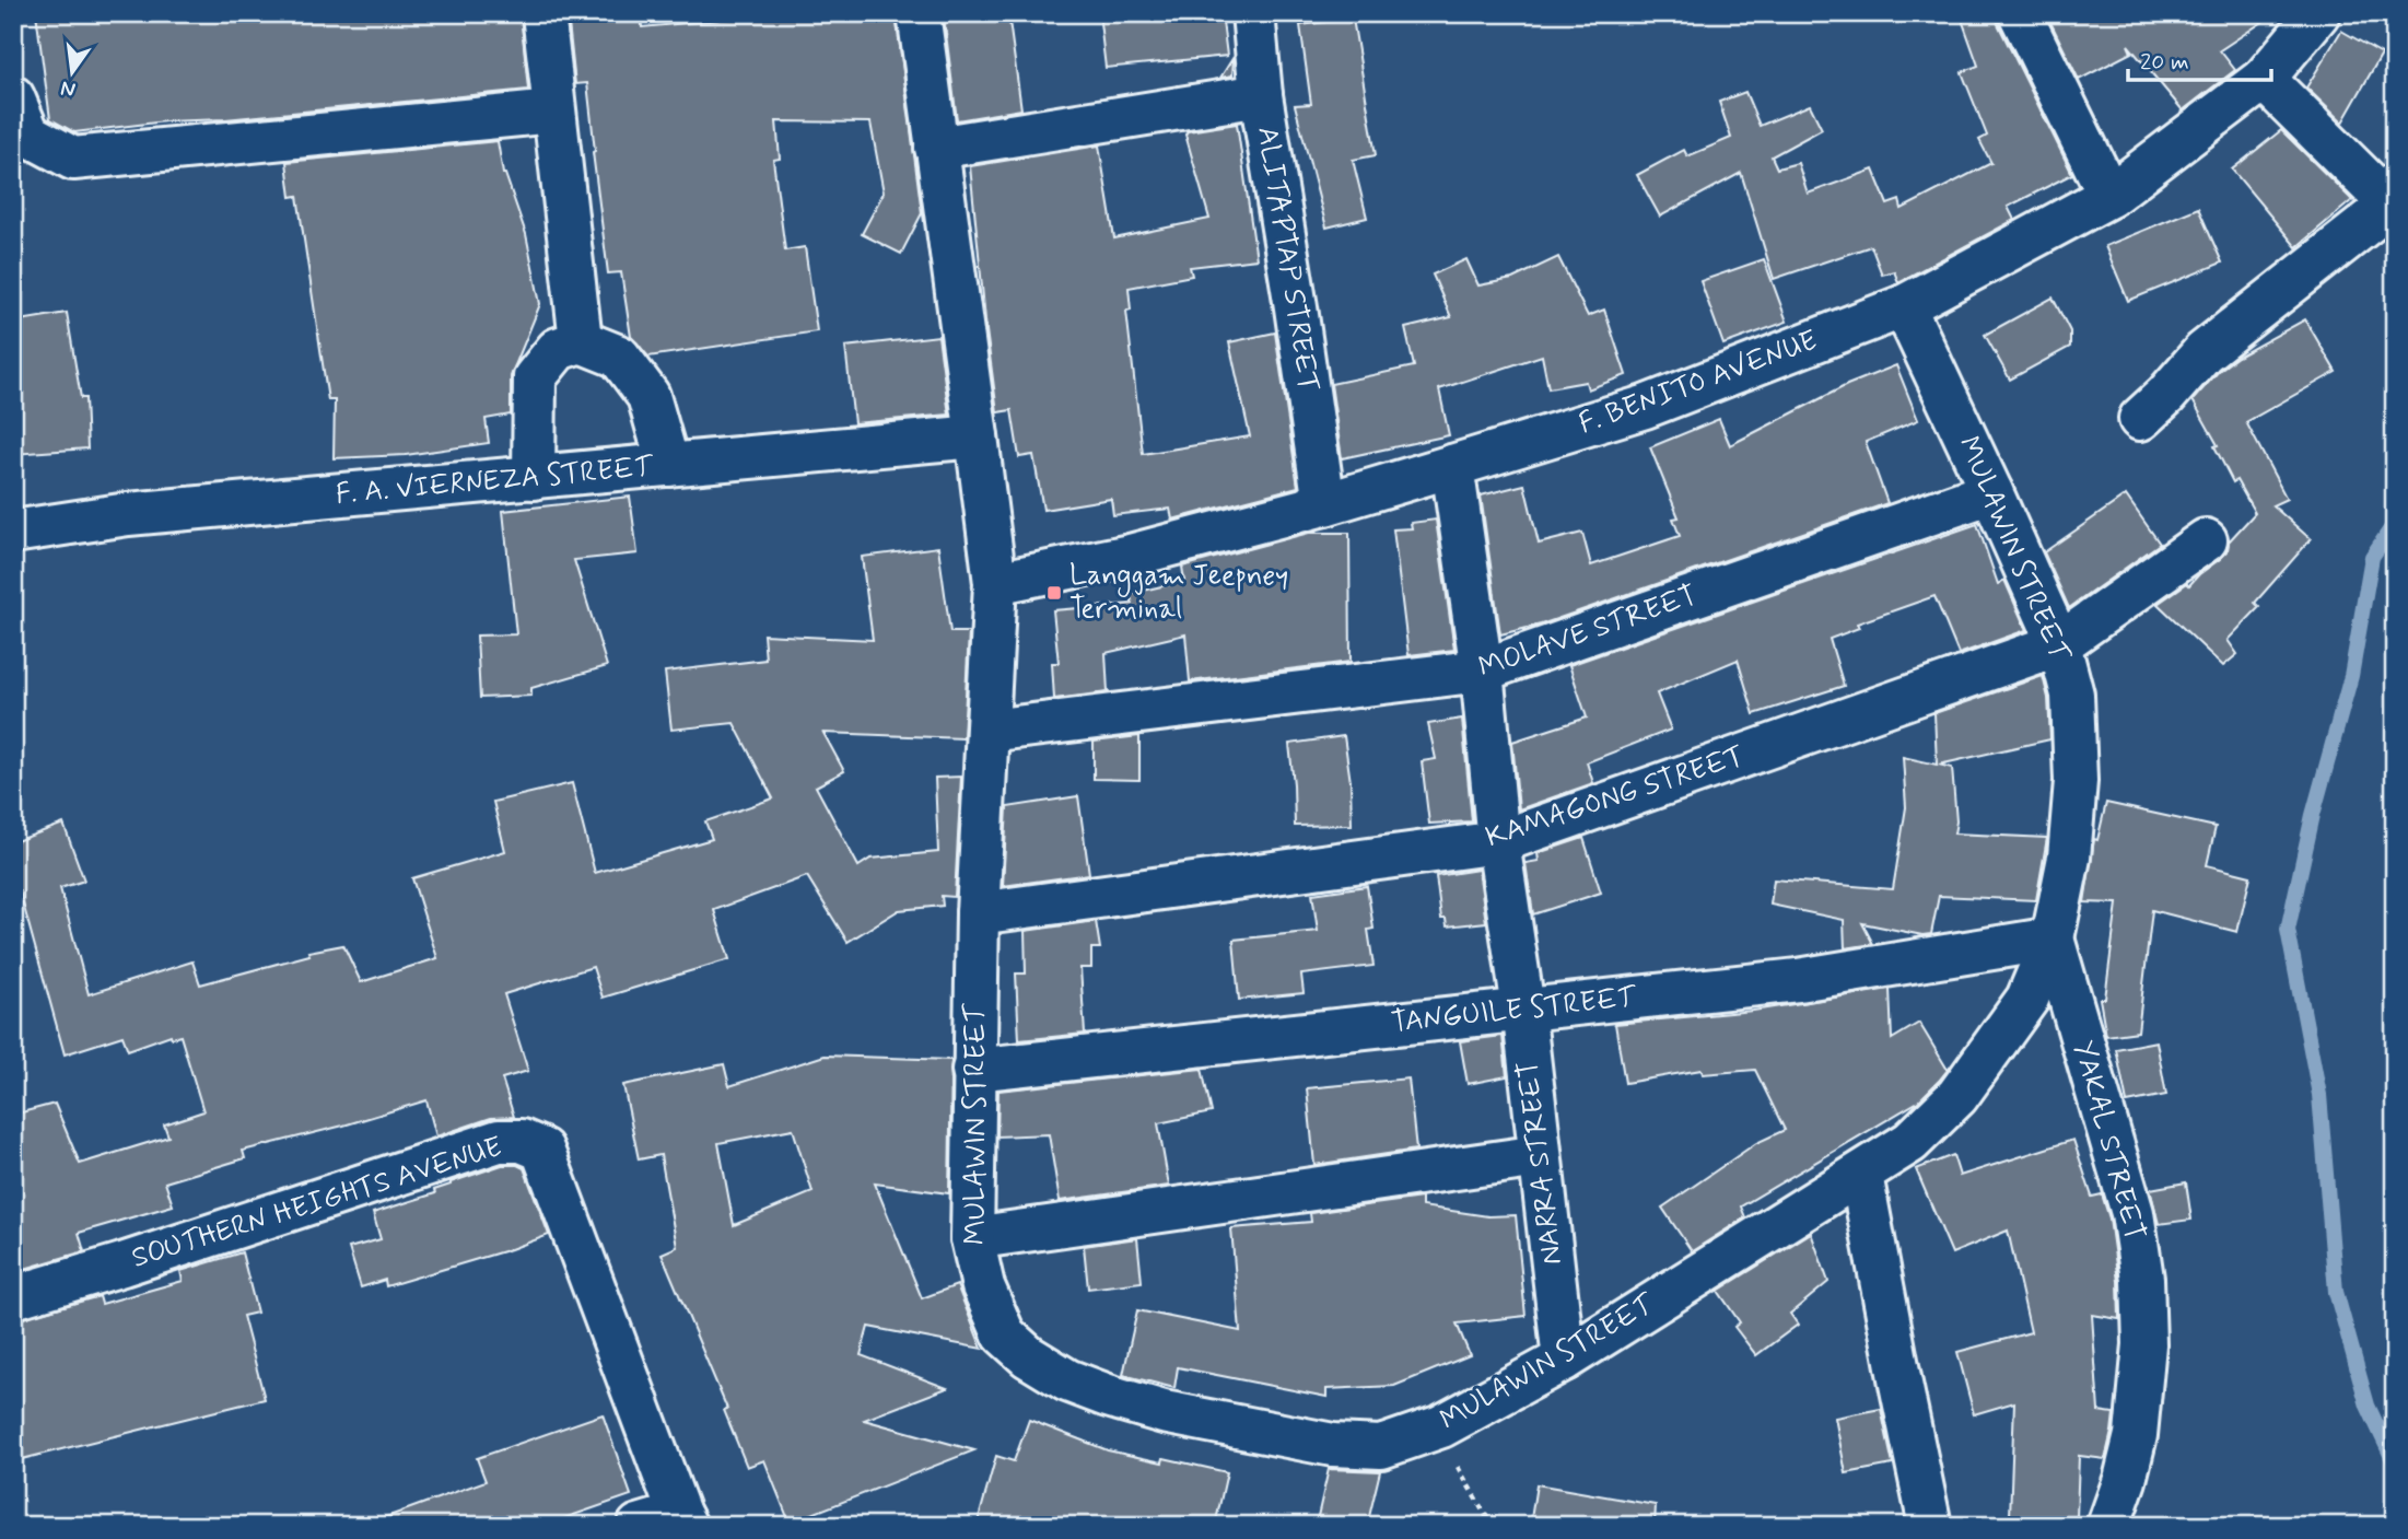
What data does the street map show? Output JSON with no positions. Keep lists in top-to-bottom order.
{
  "streets": {
    "street": [
      "ALITAPTAP STREET",
      "F. BENITO AVENUE",
      "F. A. VIERNEZA STREET",
      "MULAWIN STREET",
      "MOLAVE STREET",
      "KAMAGONG STREET",
      "TANGUILE STREET",
      "YAKAL STREET",
      "NARRA STREET",
      "SOUTHERN HEIGHTS AVENUE"
    ]
  },
  "crossings": [
    ["ALITAPTAP STREET", "F. BENITO AVENUE"],
    ["F. BENITO AVENUE", "MULAWIN STREET"],
    ["F. BENITO AVENUE", "NARRA STREET"],
    ["F. A. VIERNEZA STREET", "MULAWIN STREET"],
    ["MULAWIN STREET", "MOLAVE STREET"],
    ["MULAWIN STREET", "KAMAGONG STREET"],
    ["MULAWIN STREET", "TANGUILE STREET"],
    ["MULAWIN STREET", "YAKAL STREET"],
    ["MULAWIN STREET", "NARRA STREET"],
    ["MOLAVE STREET", "NARRA STREET"],
    ["KAMAGONG STREET", "NARRA STREET"],
    ["TANGUILE STREET", "YAKAL STREET"],
    ["TANGUILE STREET", "NARRA STREET"]
  ],
  "places": {
    "transit": ["Langgam Jeepney Terminal"]
  },
  "scale_bar": "20 m",
  "north": "bottom"
}
